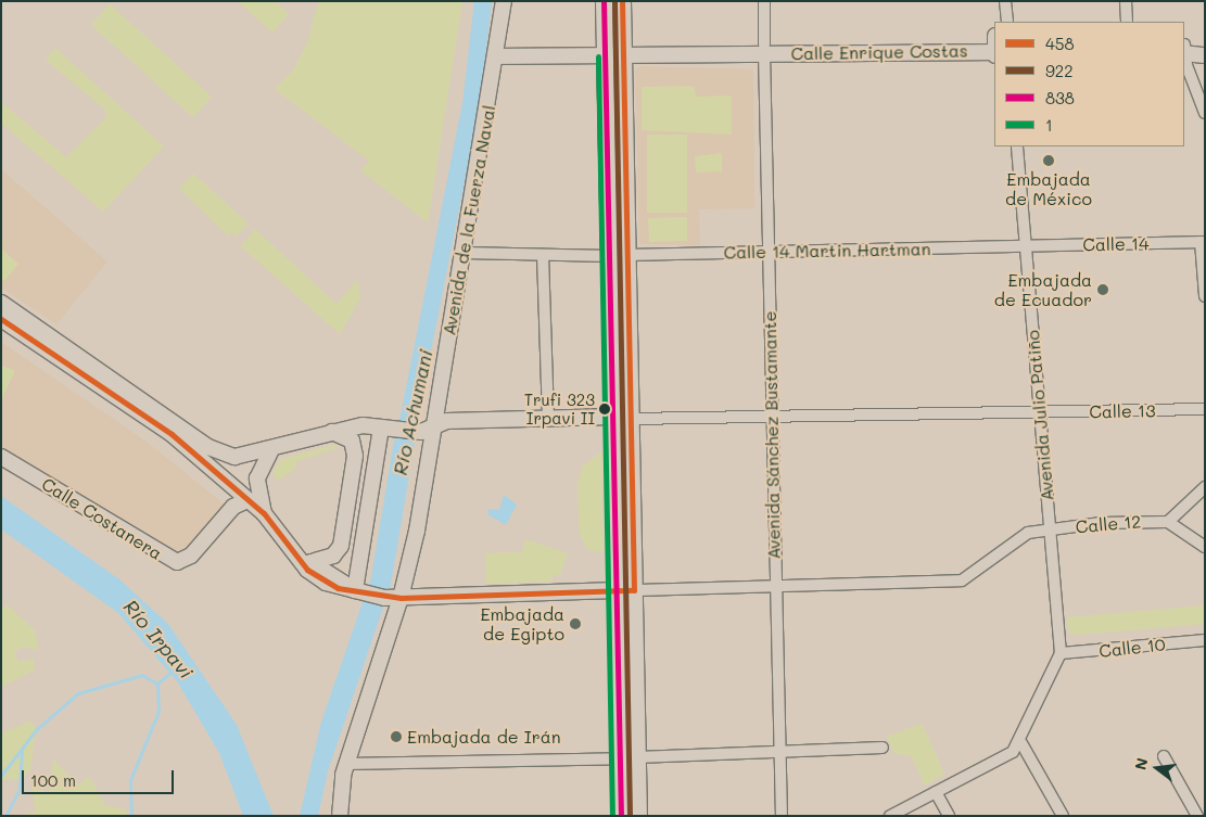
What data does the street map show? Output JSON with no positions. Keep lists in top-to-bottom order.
{
  "streets": {
    "main road": ["Calle Enrique Costas", "Avenida de la Fuerza Naval", "Calle Costanera"],
    "street": [
      "Calle 14",
      "Calle 14 Martin Hartman",
      "Calle 13",
      "Avenida Julio Patiño",
      "Avenida Sánchez Bustamante",
      "Calle 12",
      "Calle 10"
    ]
  },
  "crossings": [
    ["Calle Enrique Costas", "Avenida Sánchez Bustamante"],
    ["Calle 14", "Calle 14 Martin Hartman"],
    ["Calle 14", "Avenida Julio Patiño"],
    ["Calle 14 Martin Hartman", "Avenida Julio Patiño"],
    ["Calle 14 Martin Hartman", "Avenida Sánchez Bustamante"],
    ["Calle 13", "Avenida Julio Patiño"],
    ["Calle 13", "Avenida Sánchez Bustamante"],
    ["Avenida Julio Patiño", "Calle 12"],
    ["Avenida Julio Patiño", "Calle 10"],
    ["Avenida Sánchez Bustamante", "Calle 12"]
  ],
  "water": ["Río Achumani", "Río Irpavi"],
  "places": [
    "Embajada de México",
    "Embajada de Ecuador",
    "Trufi 323 Irpavi II",
    "Embajada de Egipto",
    "Embajada de Irán"
  ],
  "lines": [
    "transit line 458",
    "transit line 922",
    "transit line 838",
    "transit line 1"
  ],
  "legend": [
    "458",
    "922",
    "838",
    "1"
  ],
  "scale_bar": "100 m",
  "north": "left"
}
